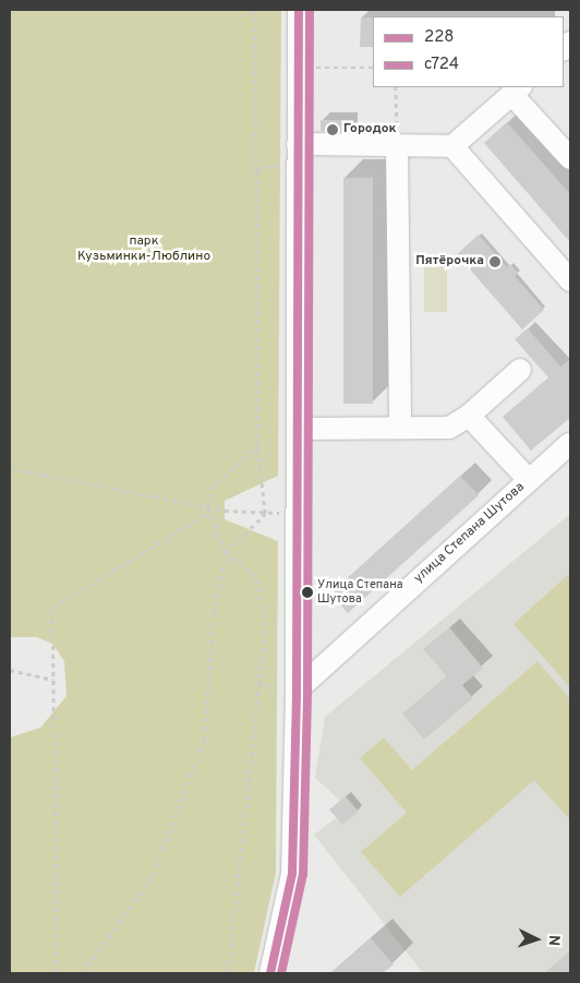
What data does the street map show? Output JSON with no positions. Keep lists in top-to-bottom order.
{
  "streets": {
    "street": ["улица Степана Шутова"]
  },
  "parks": ["парк Кузьминки-Люблино"],
  "places": ["Городок", "Пятёрочка", "Улица Степана Шутова"],
  "lines": ["transit line 228", "transit line с724"],
  "legend": ["228", "с724"],
  "north": "right"
}
